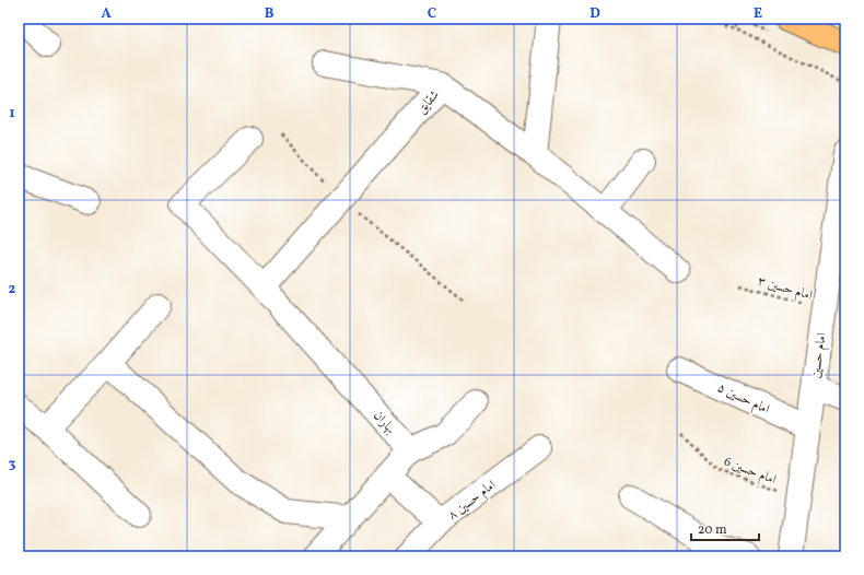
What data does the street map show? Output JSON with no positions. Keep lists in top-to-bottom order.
{
  "streets": {
    "street": [
      "شقایق",
      "امام حسین",
      "امام حسین ۵",
      "بهاران",
      "امام حسین ۸"
    ],
    "path": ["امام حسین ۳", "امام حسین 6"]
  },
  "crossings": [
    ["شقایق", "بهاران"],
    ["امام حسین ۳", "امام حسین"],
    ["امام حسین", "امام حسین ۵"],
    ["امام حسین", "امام حسین 6"]
  ],
  "scale_bar": "20 m",
  "grid": {
    "columns": [
      "A",
      "B",
      "C",
      "D",
      "E"
    ],
    "rows": ["1", "2", "3"]
  }
}
